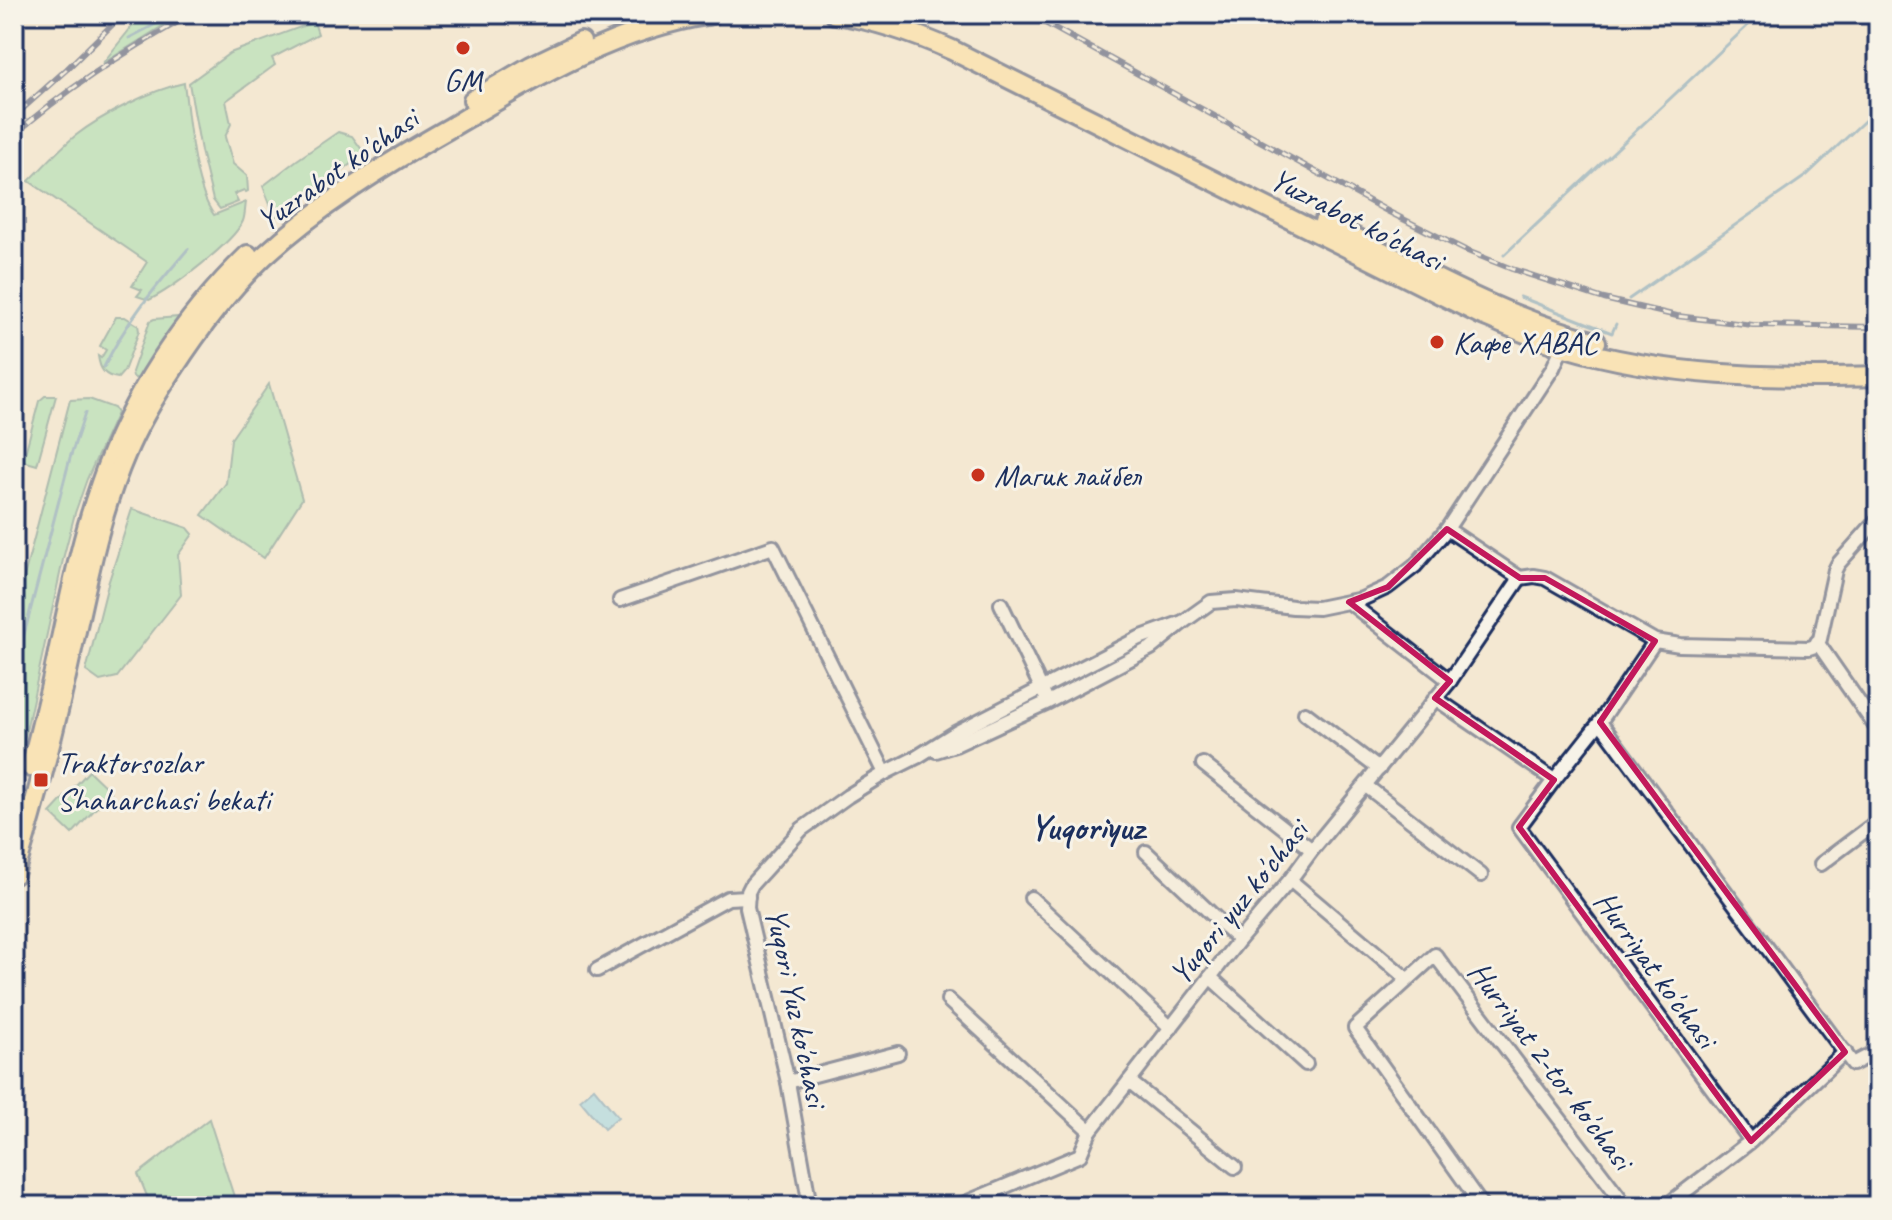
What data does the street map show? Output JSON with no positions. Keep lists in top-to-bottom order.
{
  "streets": {
    "main road": ["Yuzrabot ko'chasi"],
    "street": [
      "Yuqori yuz ko'chasi",
      "Hurriyat ko'chasi",
      "Yuqori Yuz ko'chasi",
      "Hurriyat 2-tor ko'chasi"
    ]
  },
  "crossings": [
    ["Yuzrabot ko'chasi", "Yuqori Yuz ko'chasi"]
  ],
  "districts": ["Yuqoriyuz"],
  "places": {
    "other": ["GM", "Кафе ХАВАС", "Магик лайбел"],
    "transit": ["Traktorsozlar Shaharchasi bekati"]
  }
}
